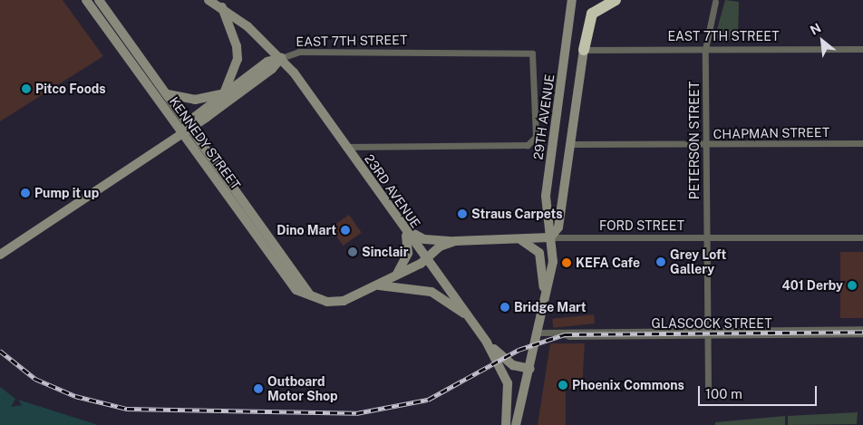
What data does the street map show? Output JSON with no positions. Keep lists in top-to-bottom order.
{
  "streets": {
    "main road": [
      "EAST 7TH STREET",
      "29TH AVENUE",
      "KENNEDY STREET",
      "23RD AVENUE",
      "FORD STREET"
    ],
    "street": ["CHAPMAN STREET", "PETERSON STREET", "GLASCOCK STREET"]
  },
  "crossings": [
    ["EAST 7TH STREET", "PETERSON STREET"],
    ["EAST 7TH STREET", "KENNEDY STREET"],
    ["EAST 7TH STREET", "23RD AVENUE"],
    ["29TH AVENUE", "FORD STREET"],
    ["29TH AVENUE", "GLASCOCK STREET"],
    ["CHAPMAN STREET", "PETERSON STREET"],
    ["PETERSON STREET", "FORD STREET"],
    ["PETERSON STREET", "GLASCOCK STREET"],
    ["KENNEDY STREET", "23RD AVENUE"],
    ["KENNEDY STREET", "FORD STREET"],
    ["23RD AVENUE", "FORD STREET"]
  ],
  "places": [
    "Pitco Foods",
    "Pump it up",
    "Straus Carpets",
    "Dino Mart",
    "Sinclair",
    "Grey Loft Gallery",
    "KEFA Cafe",
    "401 Derby",
    "Bridge Mart",
    "Phoenix Commons",
    "Outboard Motor Shop"
  ],
  "scale_bar": "100 m",
  "north": "top left"
}
